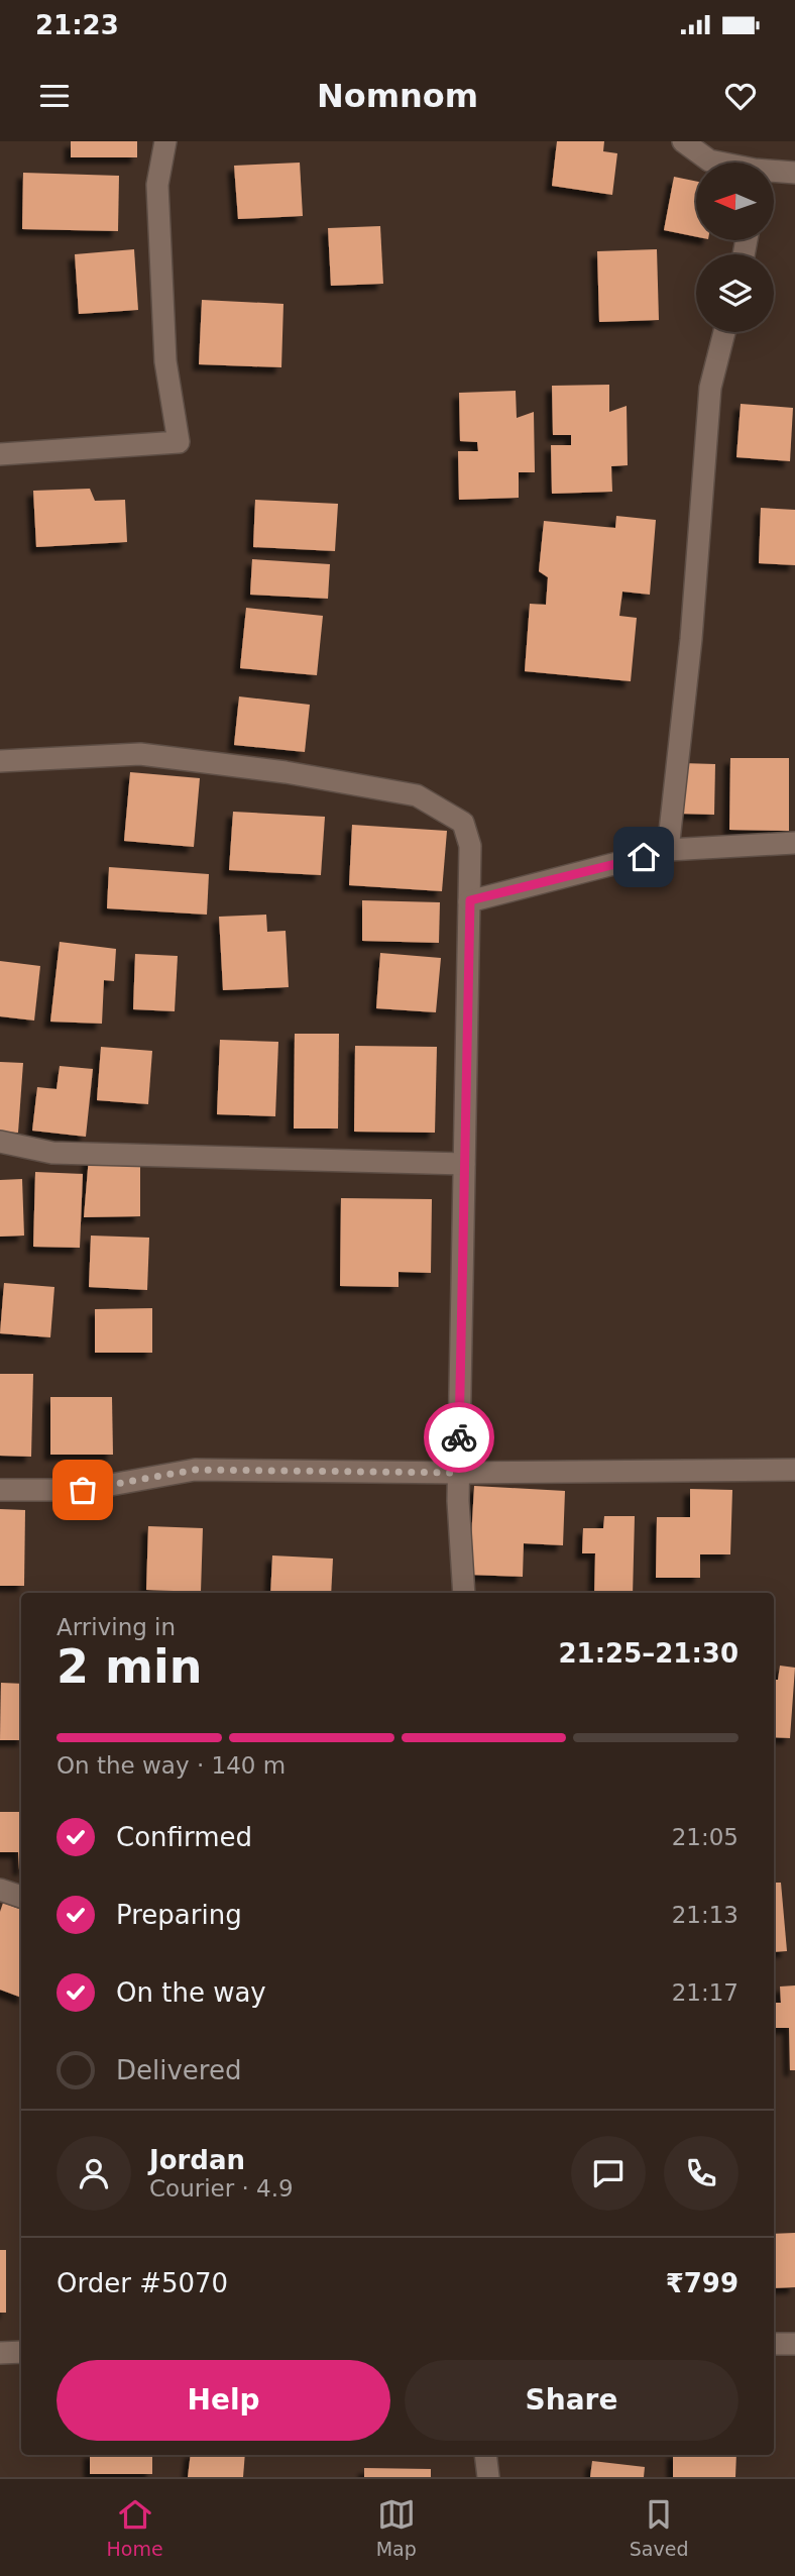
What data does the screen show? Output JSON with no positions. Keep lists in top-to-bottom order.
{
  "north": "left",
  "page": {
    "status": "21:23",
    "header": "Nomnom",
    "heading": ["2 min", "Arriving in", "21:25–21:30"],
    "panel": [
      "Jordan",
      "Courier · 4.9",
      "Order #5070",
      "₹799"
    ],
    "bar": "On the way · 140 m",
    "list": [
      ["Confirmed", "21:05"],
      ["Preparing", "21:13"],
      ["On the way", "21:17"],
      "Delivered"
    ],
    "buttons": ["Help", "Share"],
    "tabs": ["Home", "Map", "Saved"]
  }
}
